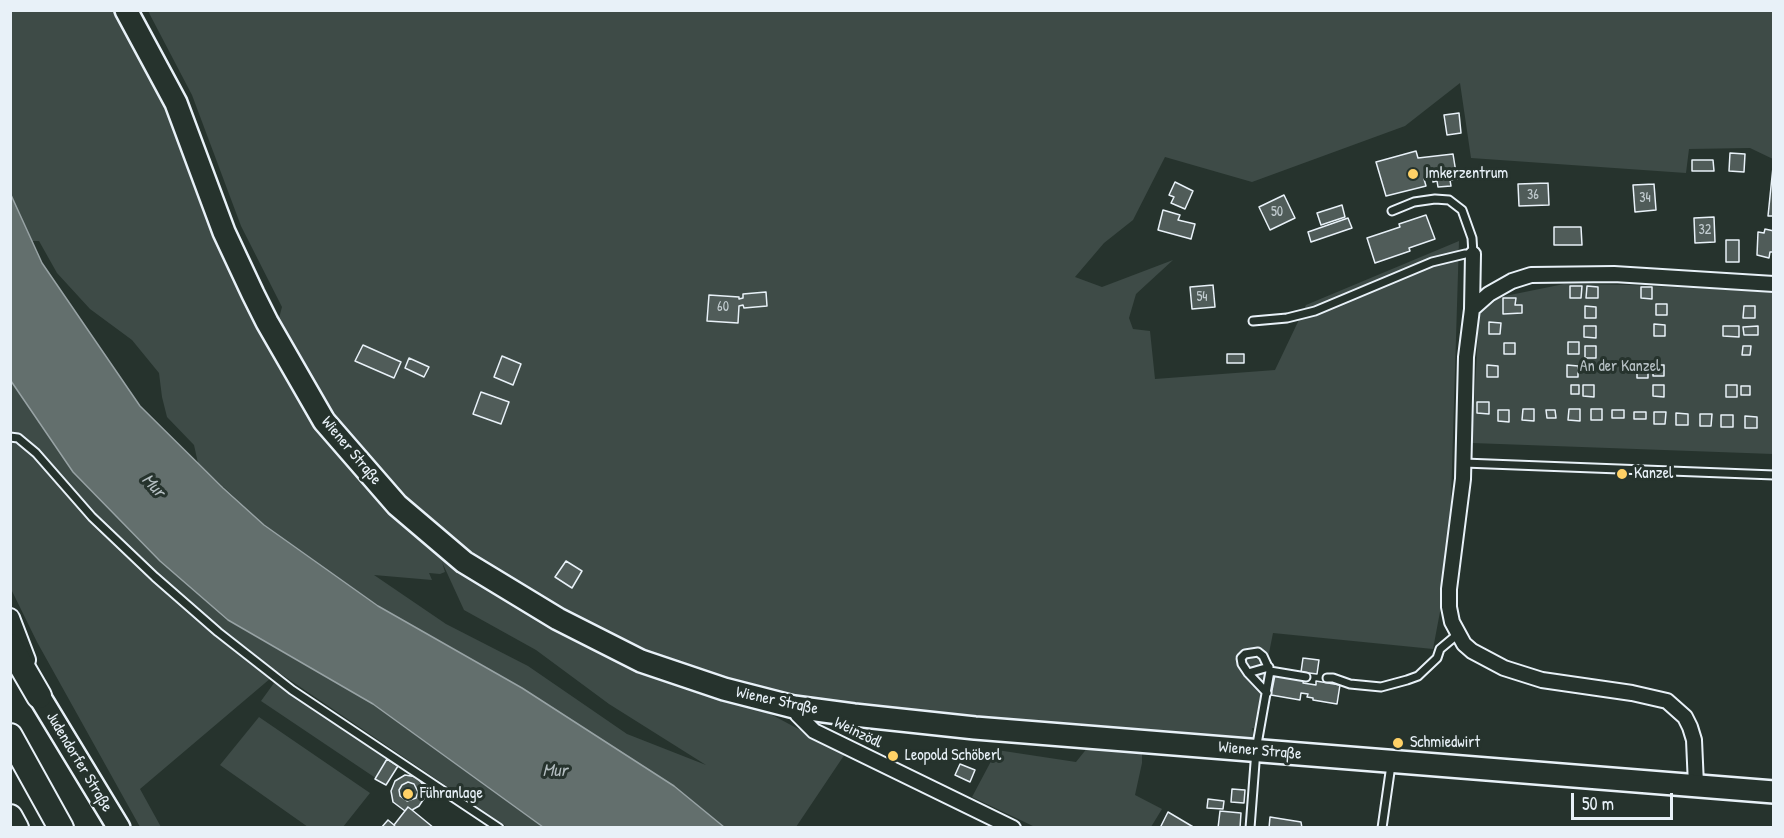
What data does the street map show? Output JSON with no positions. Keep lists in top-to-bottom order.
{
  "streets": {
    "main road": ["Wiener Straße", "Judendorfer Straße"],
    "street": ["Weinzödl"]
  },
  "crossings": [
    ["Wiener Straße", "Weinzödl"]
  ],
  "water": ["Mur"],
  "parks": ["An der Kanzel"],
  "places": [
    "Imkerzentrum",
    "Kanzel",
    "Schmiedwirt",
    "Leopold Schöberl",
    "Führanlage"
  ],
  "house_numbers": [
    "36",
    "34",
    "50",
    "32",
    "54",
    "60"
  ],
  "scale_bar": "50 m"
}
